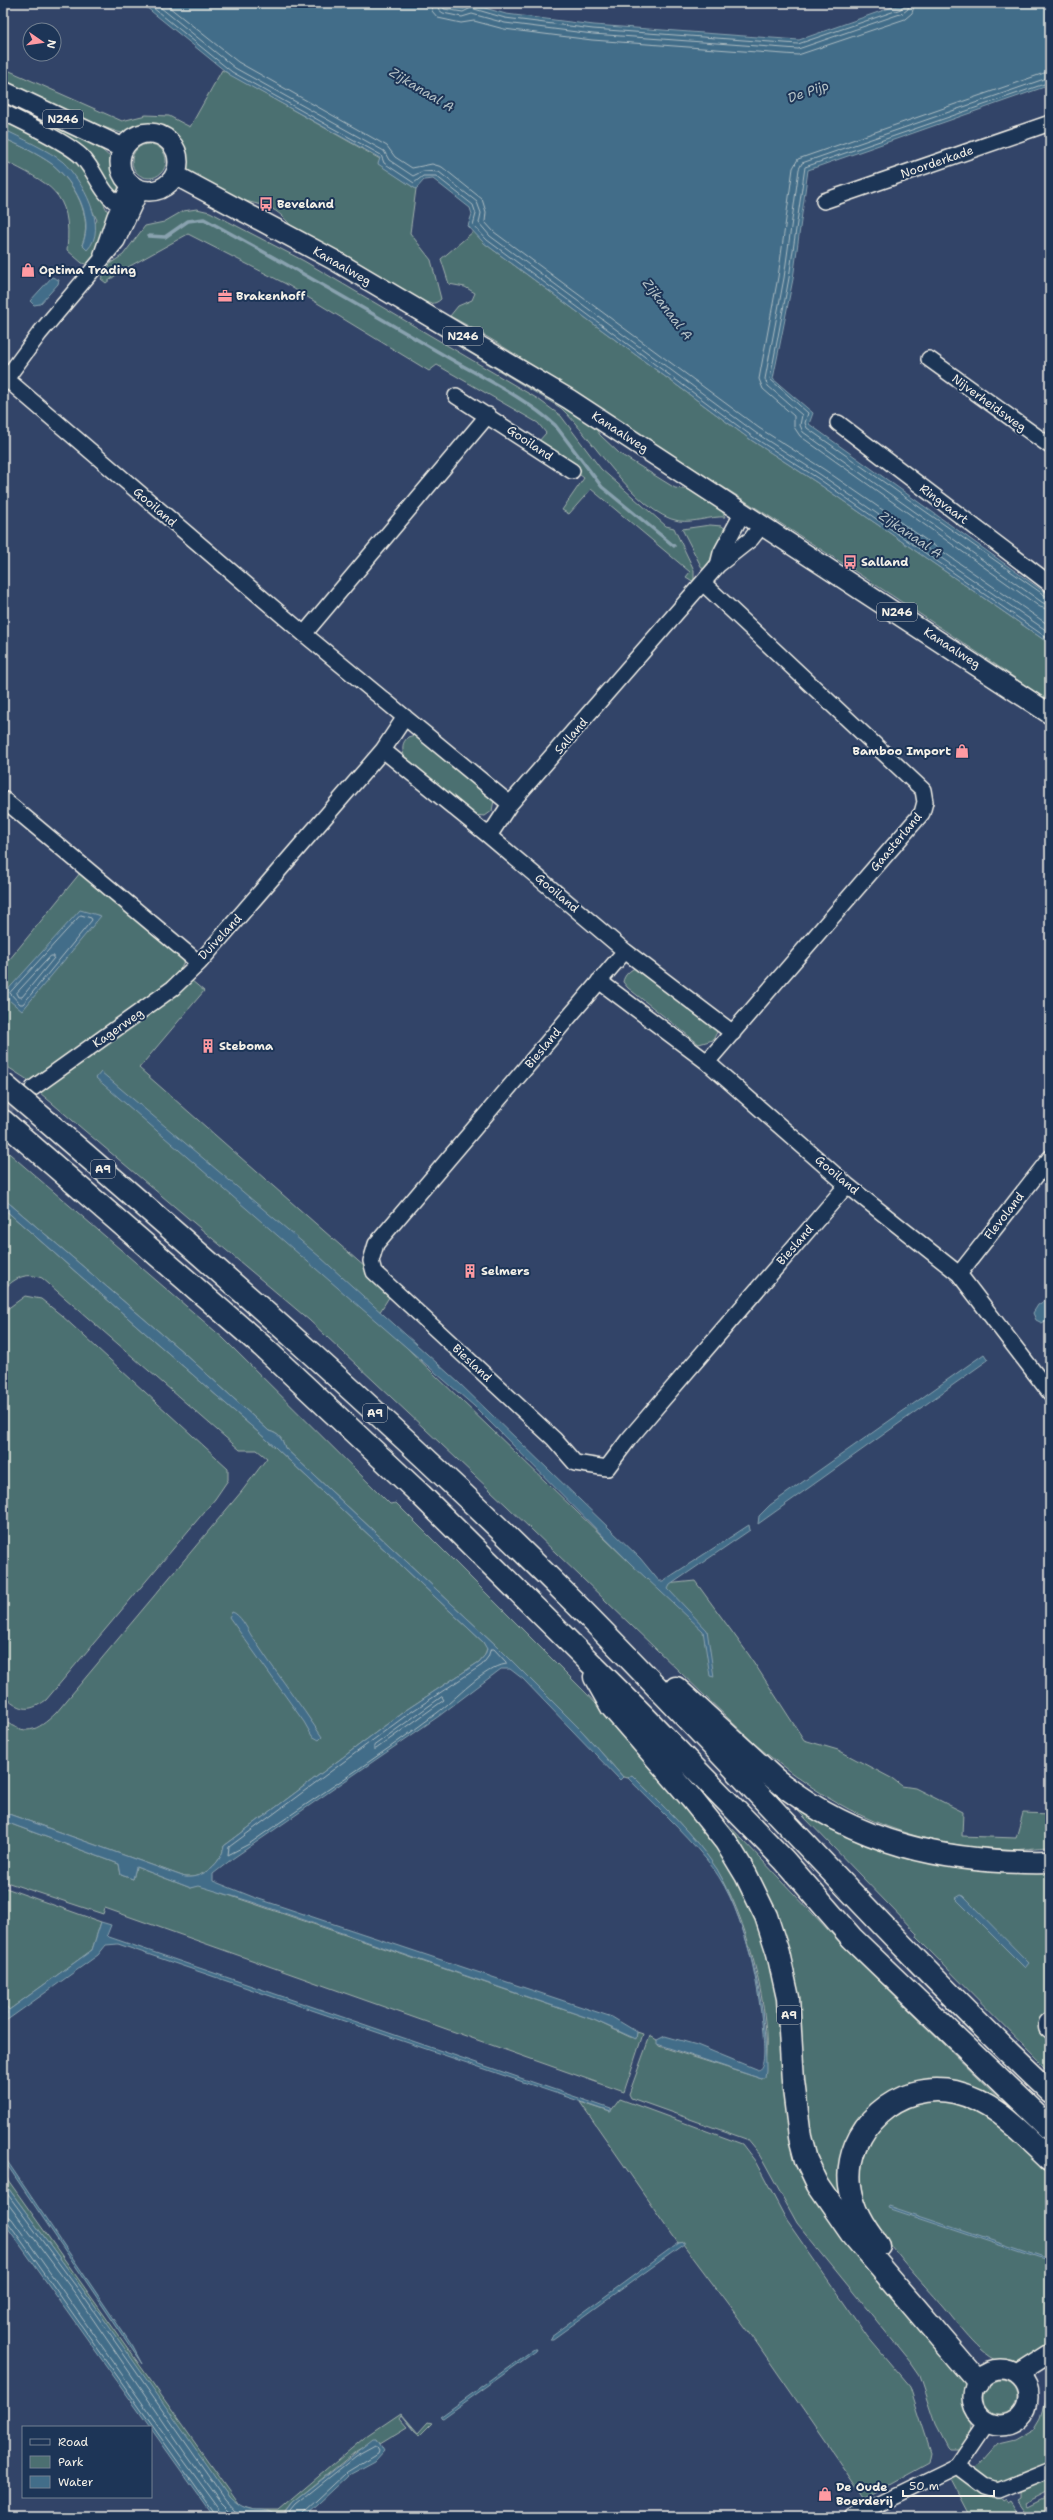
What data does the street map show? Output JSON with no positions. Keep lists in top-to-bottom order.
{
  "streets": {
    "highway": ["A9"],
    "main road": ["N246", "Kanaalweg"],
    "street": [
      "Noorderkade",
      "Nijverheidsweg",
      "Gooiland",
      "Ringvaart",
      "Salland",
      "Gaasterland",
      "Duiveland",
      "Kagerweg",
      "Biesland",
      "Flevoland"
    ]
  },
  "crossings": [
    ["N246", "Kanaalweg"],
    ["Kanaalweg", "Salland"],
    ["Gooiland", "Salland"],
    ["Gooiland", "Gaasterland"],
    ["Gooiland", "Duiveland"],
    ["Gooiland", "Biesland"],
    ["Gooiland", "Flevoland"],
    ["Salland", "Gaasterland"],
    ["Duiveland", "Kagerweg"]
  ],
  "water": ["Zijkanaal A", "De Pijp"],
  "places": {
    "bus stop": ["Beveland", "Salland"],
    "shop": ["Optima Trading", "Bamboo Import", "De Oude Boerderij"],
    "office": ["Brakenhoff"],
    "building": ["Steboma", "Selmers"]
  },
  "legend": ["Road", "Park", "Water"],
  "scale_bar": "50 m",
  "north": "right"
}
